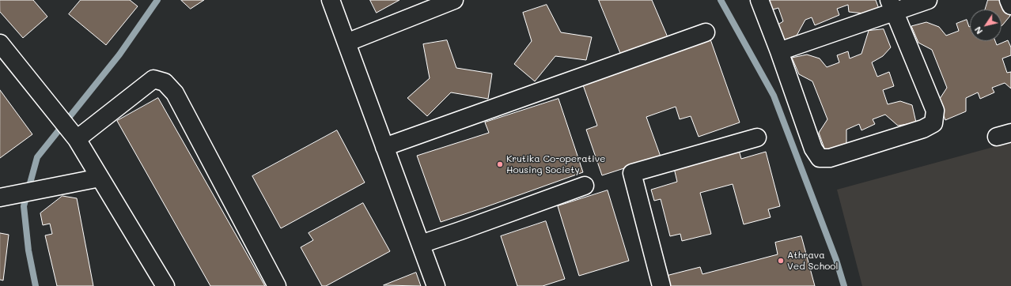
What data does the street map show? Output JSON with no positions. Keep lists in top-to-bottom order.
{
  "places": ["Krutika Co-operative Housing Society", "Athrava Ved School"],
  "north": "bottom left"
}
